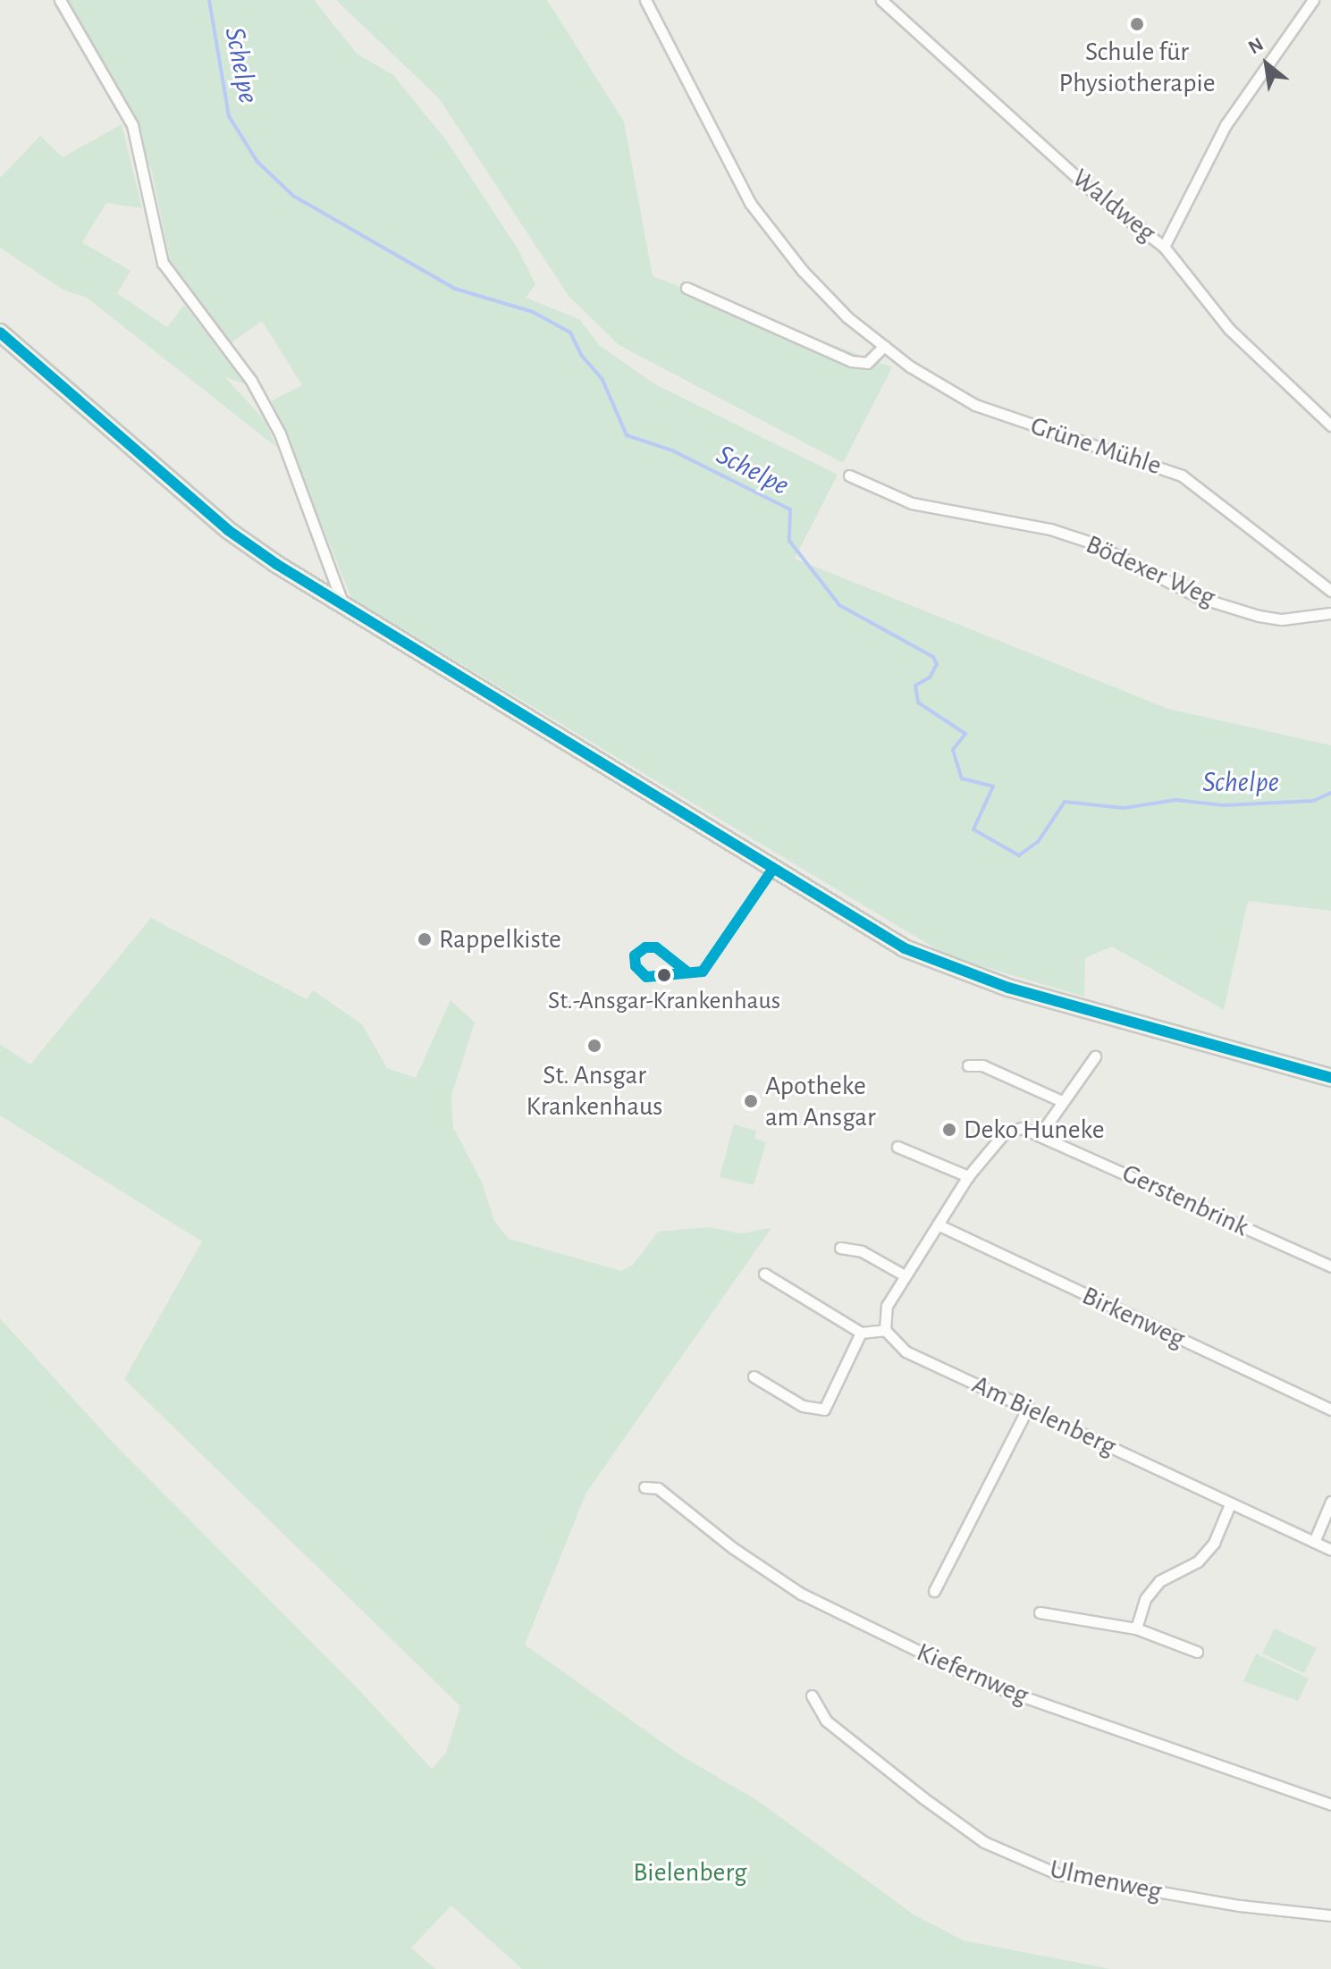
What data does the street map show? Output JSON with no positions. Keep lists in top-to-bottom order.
{
  "streets": {
    "street": [
      "Waldweg",
      "Grüne Mühle",
      "Bödexer Weg",
      "Gerstenbrink",
      "Birkenweg",
      "Am Bielenberg",
      "Kiefernweg",
      "Ulmenweg"
    ]
  },
  "crossings": [
    ["Gerstenbrink", "Birkenweg"],
    ["Gerstenbrink", "Am Bielenberg"]
  ],
  "water": ["Schelpe"],
  "parks": ["Bielenberg"],
  "places": [
    "Schule für Physiotherapie",
    "Rappelkiste",
    "St.-Ansgar-Krankenhaus",
    "St. Ansgar Krankenhaus",
    "Apotheke am Ansgar",
    "Deko Huneke"
  ],
  "north": "top left"
}
